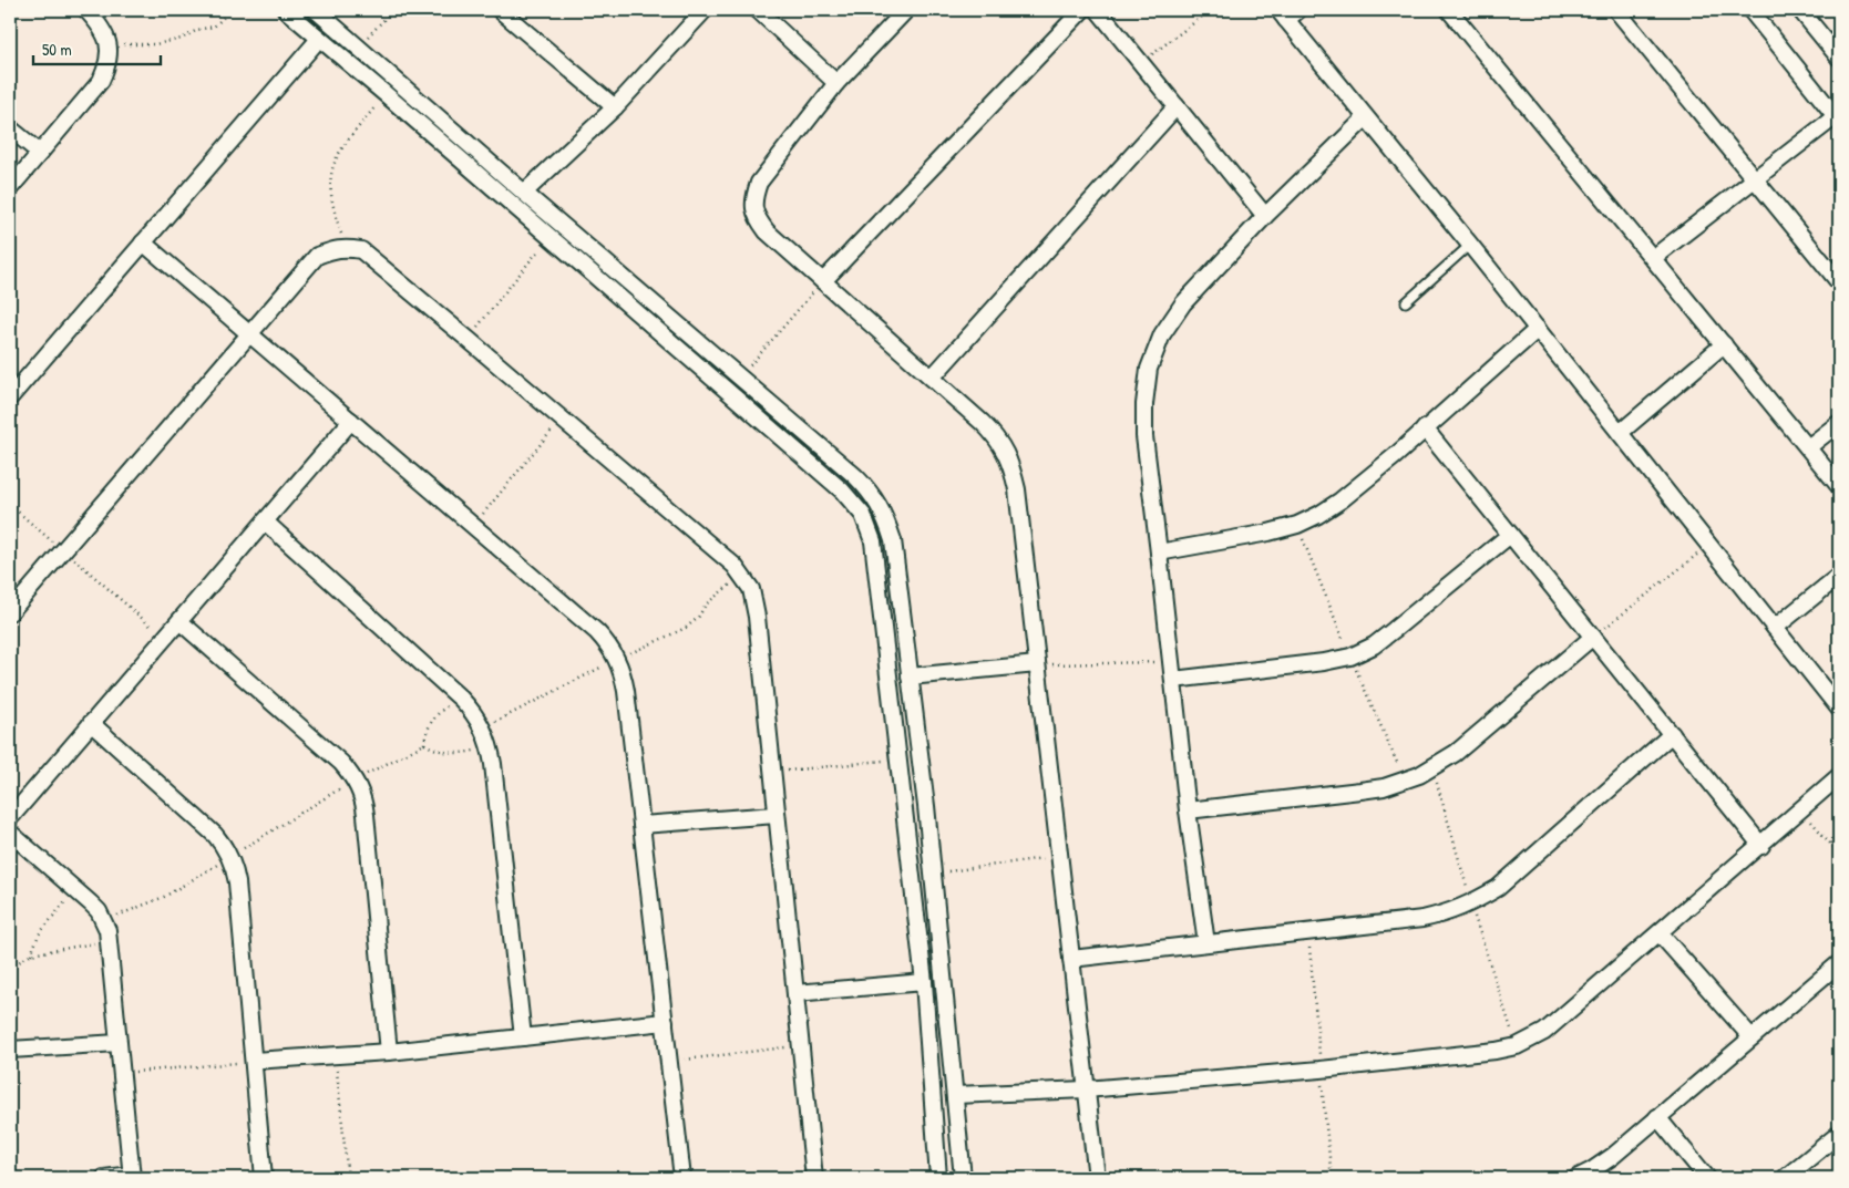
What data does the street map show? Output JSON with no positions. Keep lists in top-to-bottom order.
{
  "scale_bar": "50 m"
}
